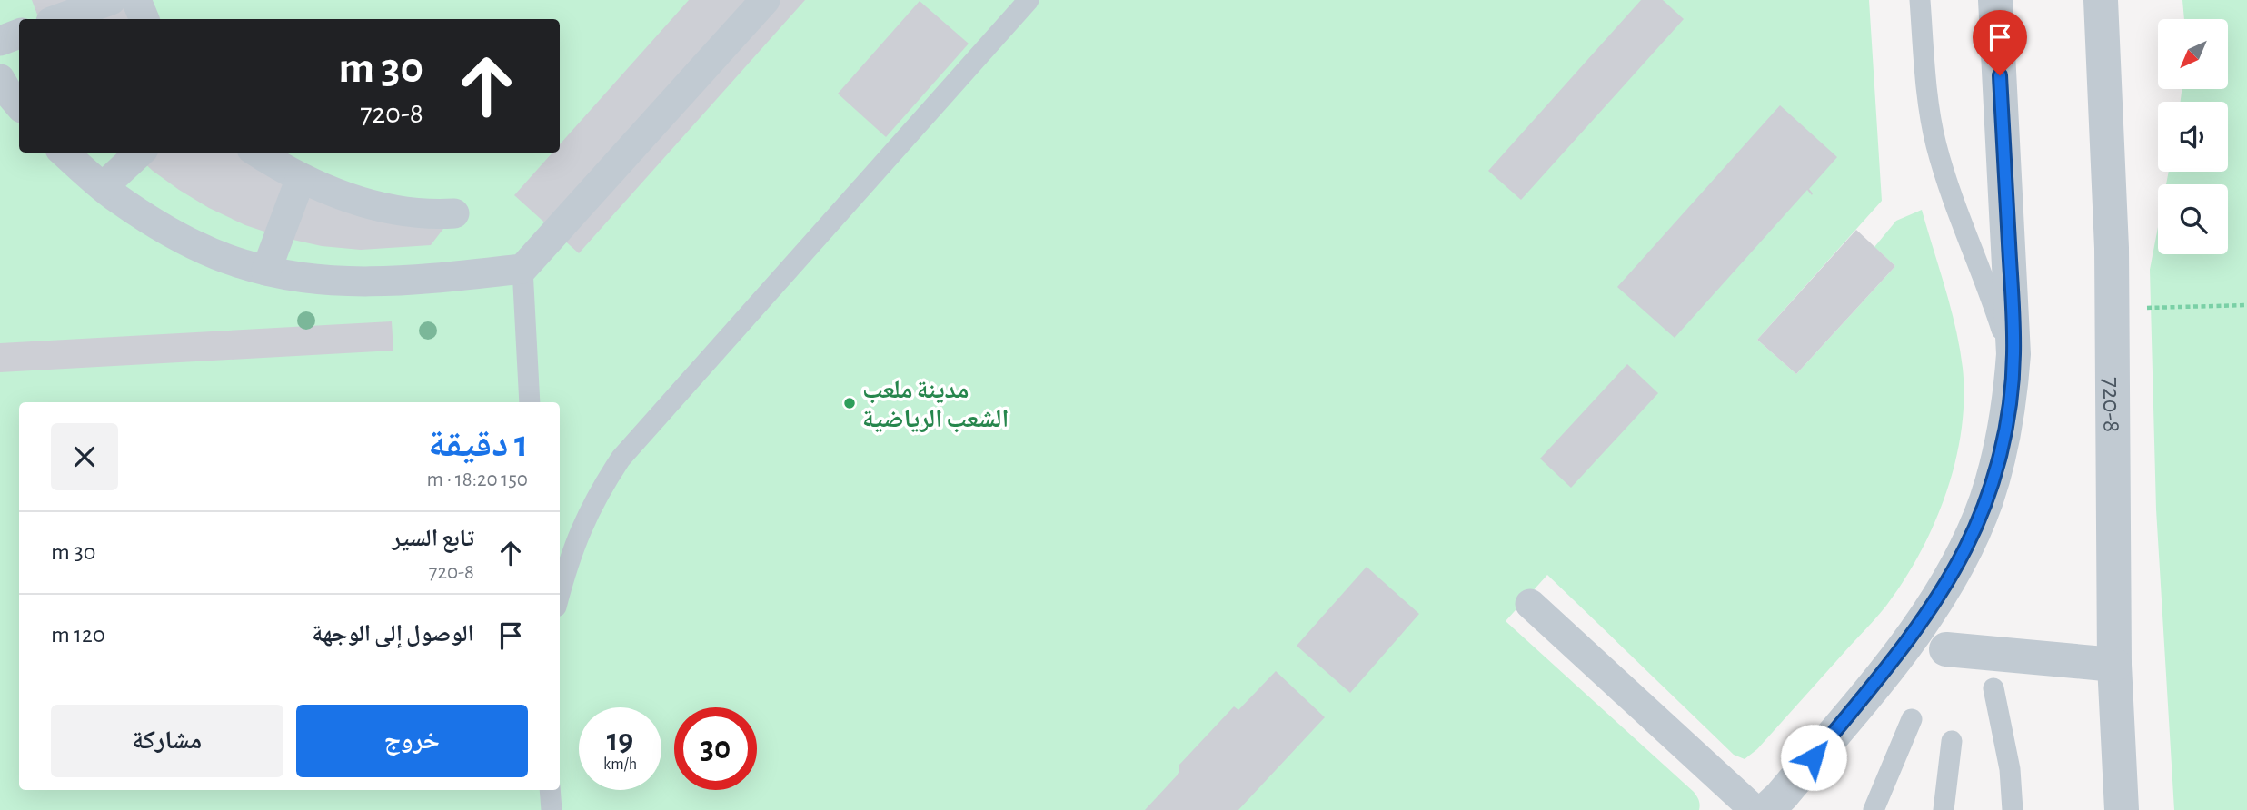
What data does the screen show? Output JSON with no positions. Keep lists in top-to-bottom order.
{
  "streets": {
    "street": ["720-8"]
  },
  "places": ["مدينة ملعب الشعب الرياضية"],
  "north": "bottom left",
  "page": {
    "turn": ["30 m", "720-8"],
    "heading": ["1 دقيقة", "150 m · 18:20"],
    "list": [
      {
        "name": "تابع السير",
        "note": "720-8",
        "value": "30 m"
      },
      {
        "name": "الوصول إلى الوجهة",
        "value": "120 m"
      }
    ],
    "buttons": ["خروج", "مشاركة"],
    "speed": "19 km/h",
    "limit": "30"
  }
}
